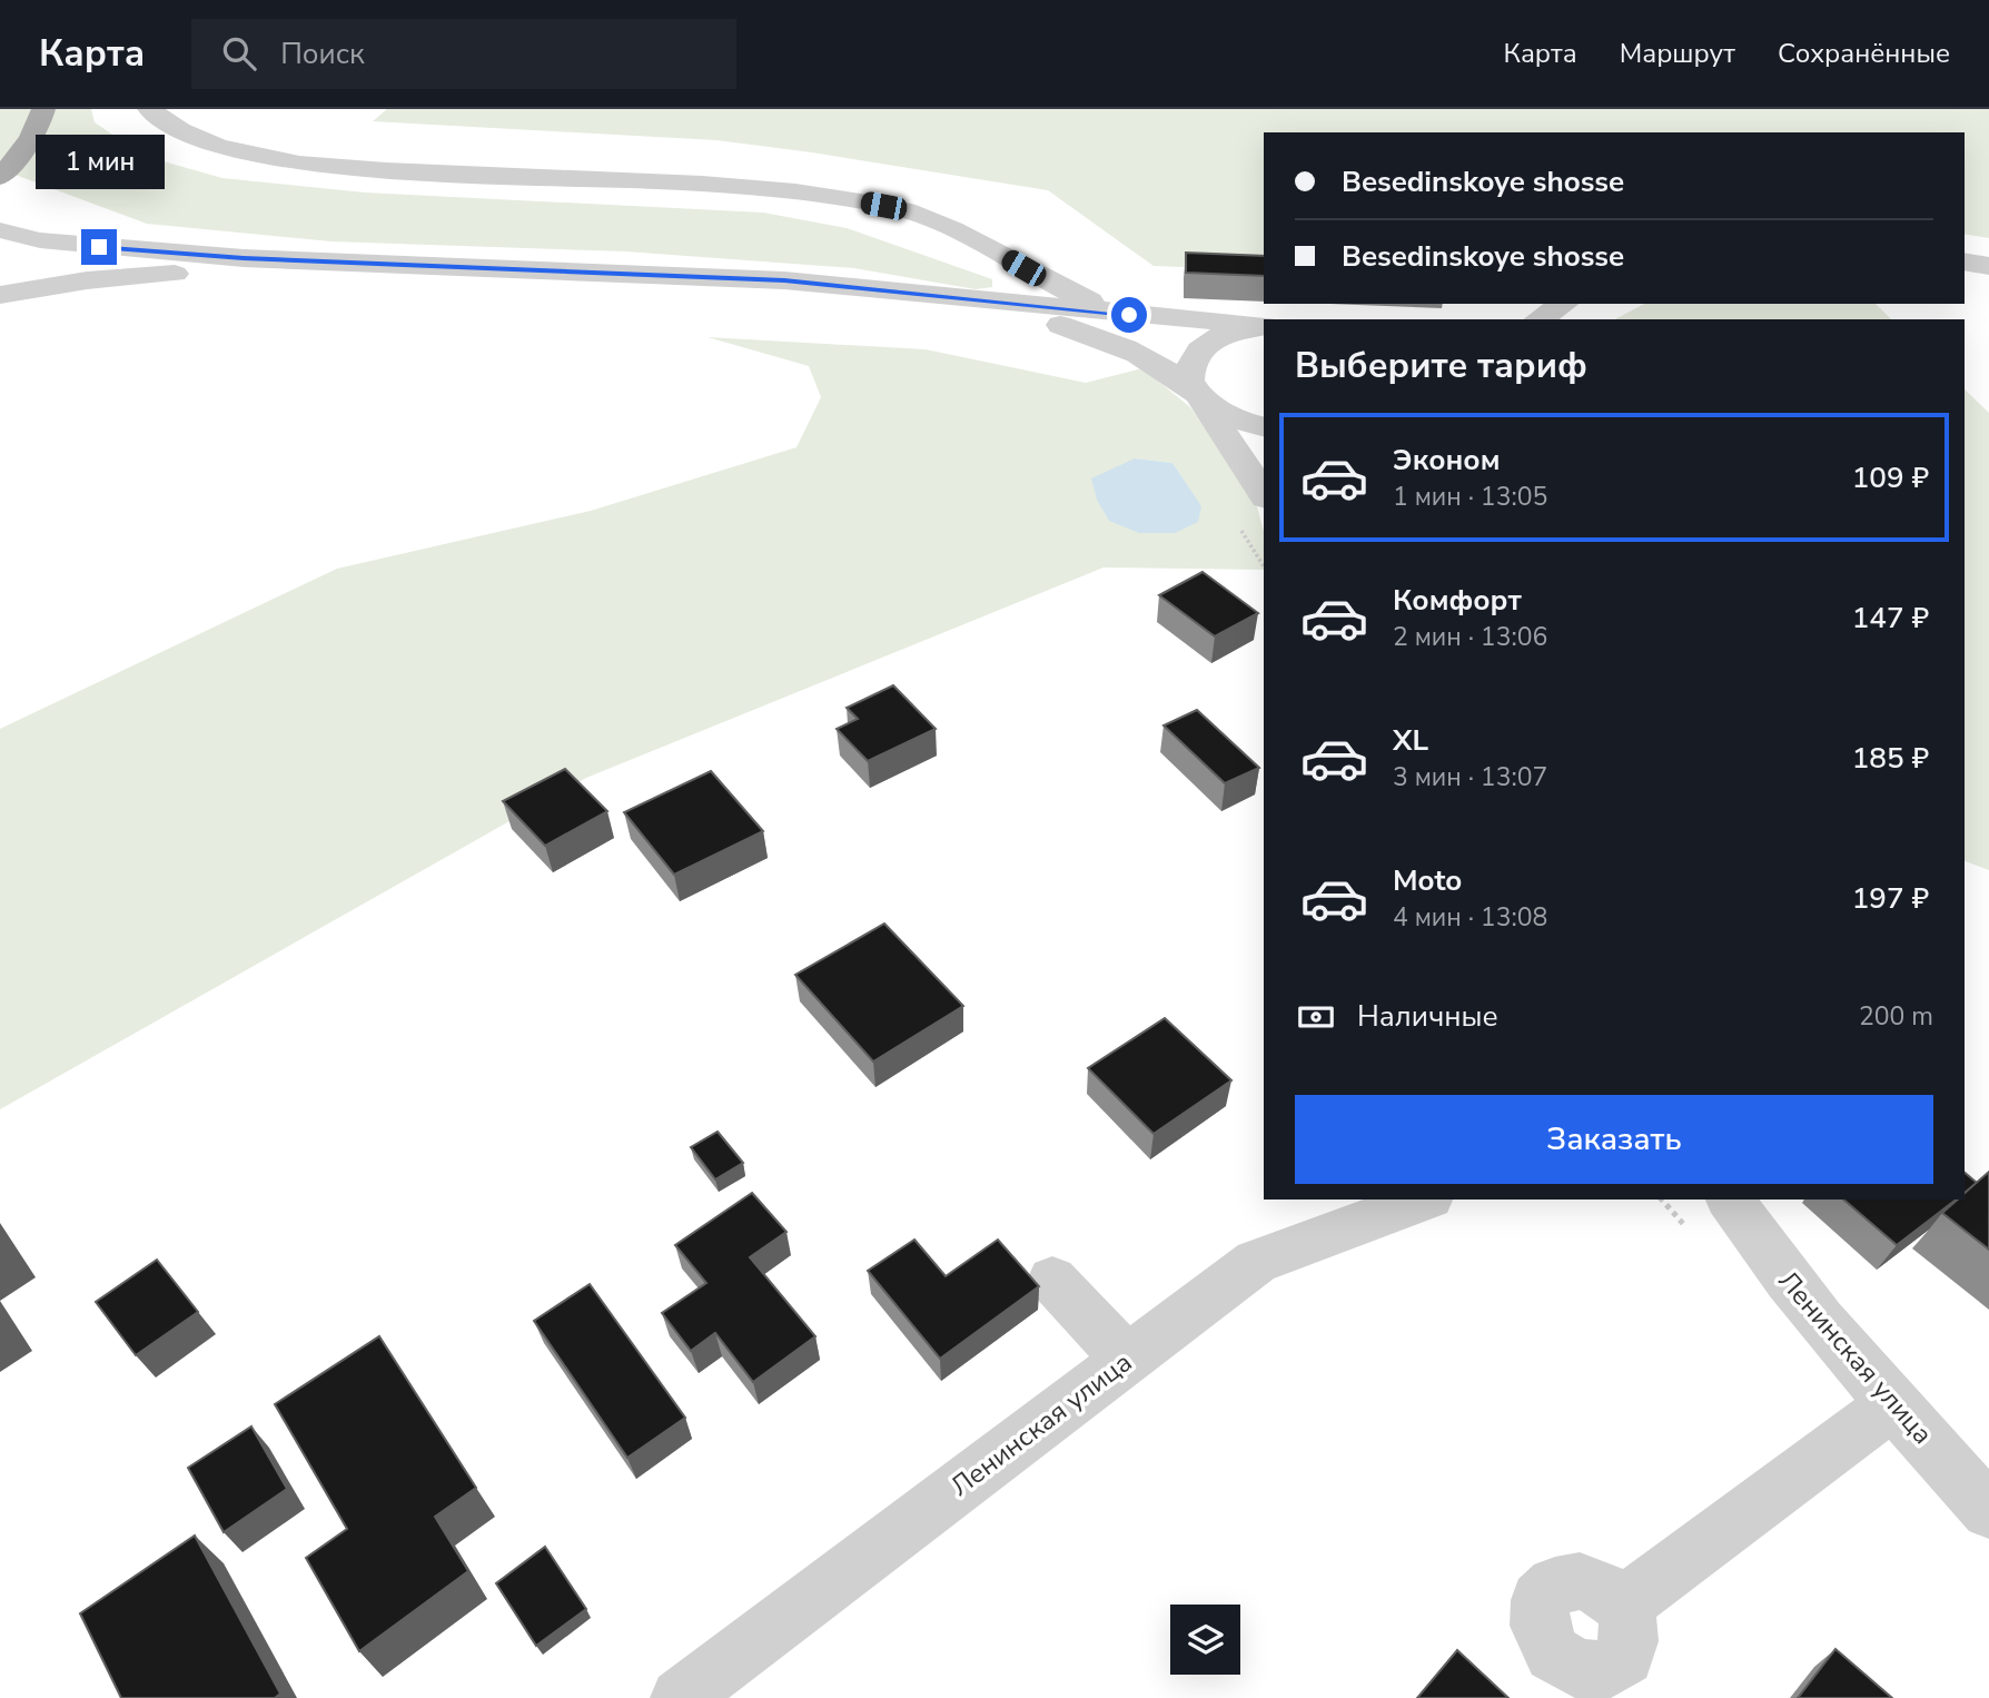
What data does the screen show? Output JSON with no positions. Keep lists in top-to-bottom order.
{
  "streets": {
    "street": ["Ленинская улица"]
  },
  "page": {
    "header": "Карта",
    "search": "Поиск",
    "nav": ["Карта", "Маршрут", "Сохранённые"],
    "banner": ["Besedinskoye shosse", "Besedinskoye shosse"],
    "bubble": "1 мин",
    "heading": "Выберите тариф",
    "list": [
      {
        "name": "Эконом",
        "note": "1 мин · 13:05",
        "value": "109 ₽"
      },
      {
        "name": "Комфорт",
        "note": "2 мин · 13:06",
        "value": "147 ₽"
      },
      {
        "name": "XL",
        "note": "3 мин · 13:07",
        "value": "185 ₽"
      },
      {
        "name": "Moto",
        "note": "4 мин · 13:08",
        "value": "197 ₽"
      }
    ],
    "pay": ["Наличные", "200 m"],
    "buttons": "Заказать"
  }
}
